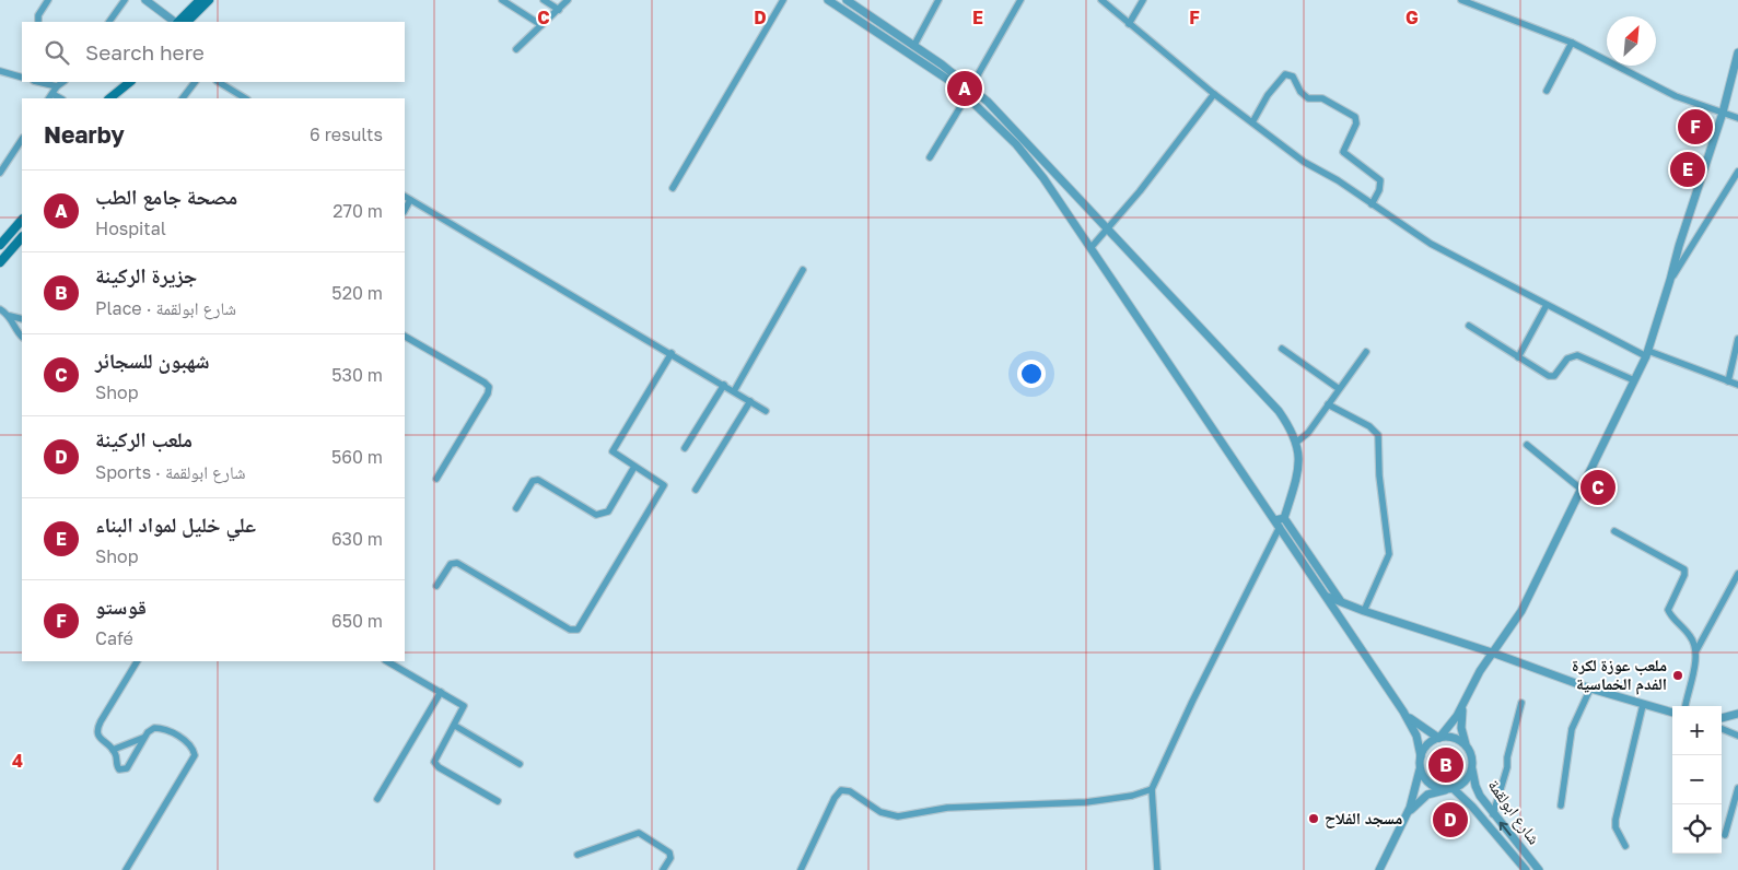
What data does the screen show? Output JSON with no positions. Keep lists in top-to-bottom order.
{
  "streets": {
    "street": ["شارع ابولقمة"]
  },
  "places": ["ملعب عوزة لكرة الفدم الخماسية", "مسجد الفلاح"],
  "north": "top right",
  "page": {
    "search": "Search here",
    "pins": [
      "A",
      "F",
      "E",
      "C",
      "B",
      "D"
    ],
    "heading": ["Nearby", "6 results"],
    "list": [
      {
        "mark": "A",
        "name": "مصحة جامع الطب",
        "note": "Hospital",
        "value": "270 m"
      },
      {
        "mark": "B",
        "name": "جزيرة الركينة",
        "note": "Place · شارع ابولقمة",
        "value": "520 m"
      },
      {
        "mark": "C",
        "name": "شهبون للسجائر",
        "note": "Shop",
        "value": "530 m"
      },
      {
        "mark": "D",
        "name": "ملعب الركينة",
        "note": "Sports · شارع ابولقمة",
        "value": "560 m"
      },
      {
        "mark": "E",
        "name": "علي خليل لمواد البناء",
        "note": "Shop",
        "value": "630 m"
      },
      {
        "mark": "F",
        "name": "قوستو",
        "note": "Café",
        "value": "650 m"
      }
    ],
    "map_buttons": ["+", "−"]
  },
  "grid": {
    "columns": [
      "C",
      "D",
      "E",
      "F",
      "G"
    ],
    "rows": ["4"]
  }
}
